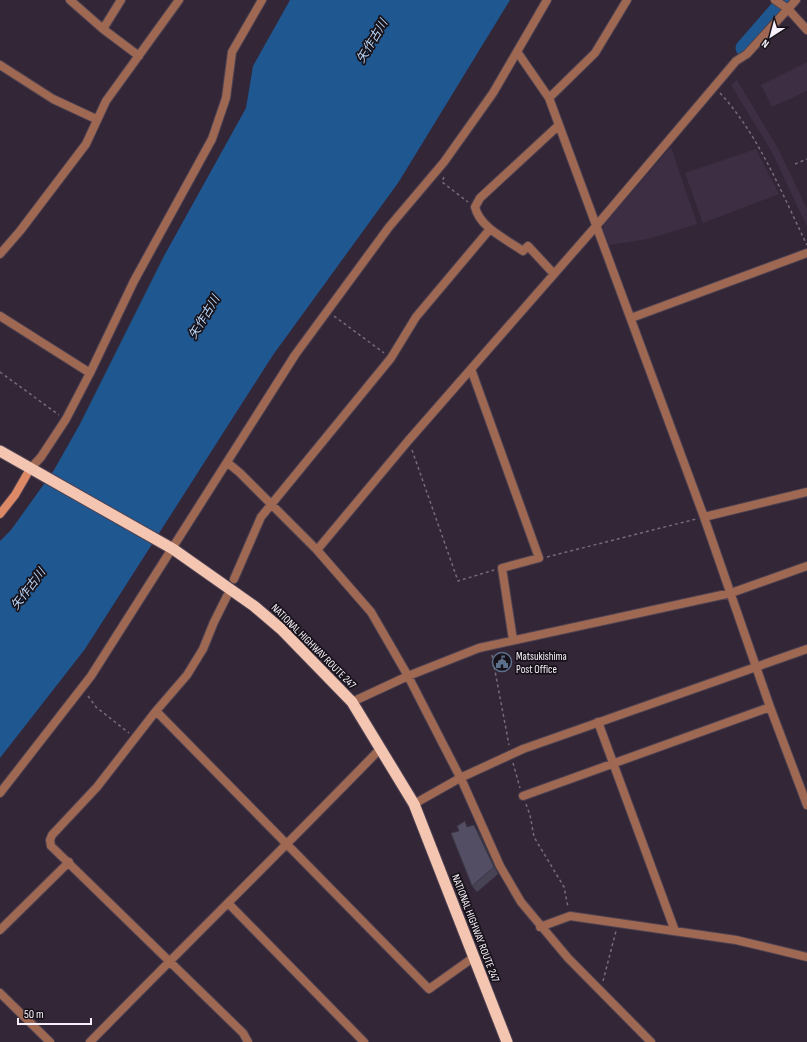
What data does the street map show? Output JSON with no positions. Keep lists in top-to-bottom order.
{
  "streets": {
    "highway": ["NATIONAL HIGHWAY ROUTE 247"]
  },
  "water": ["矢作古川"],
  "places": {
    "public building": ["Matsukishima Post Office"]
  },
  "scale_bar": "50 m",
  "north": "bottom left"
}
